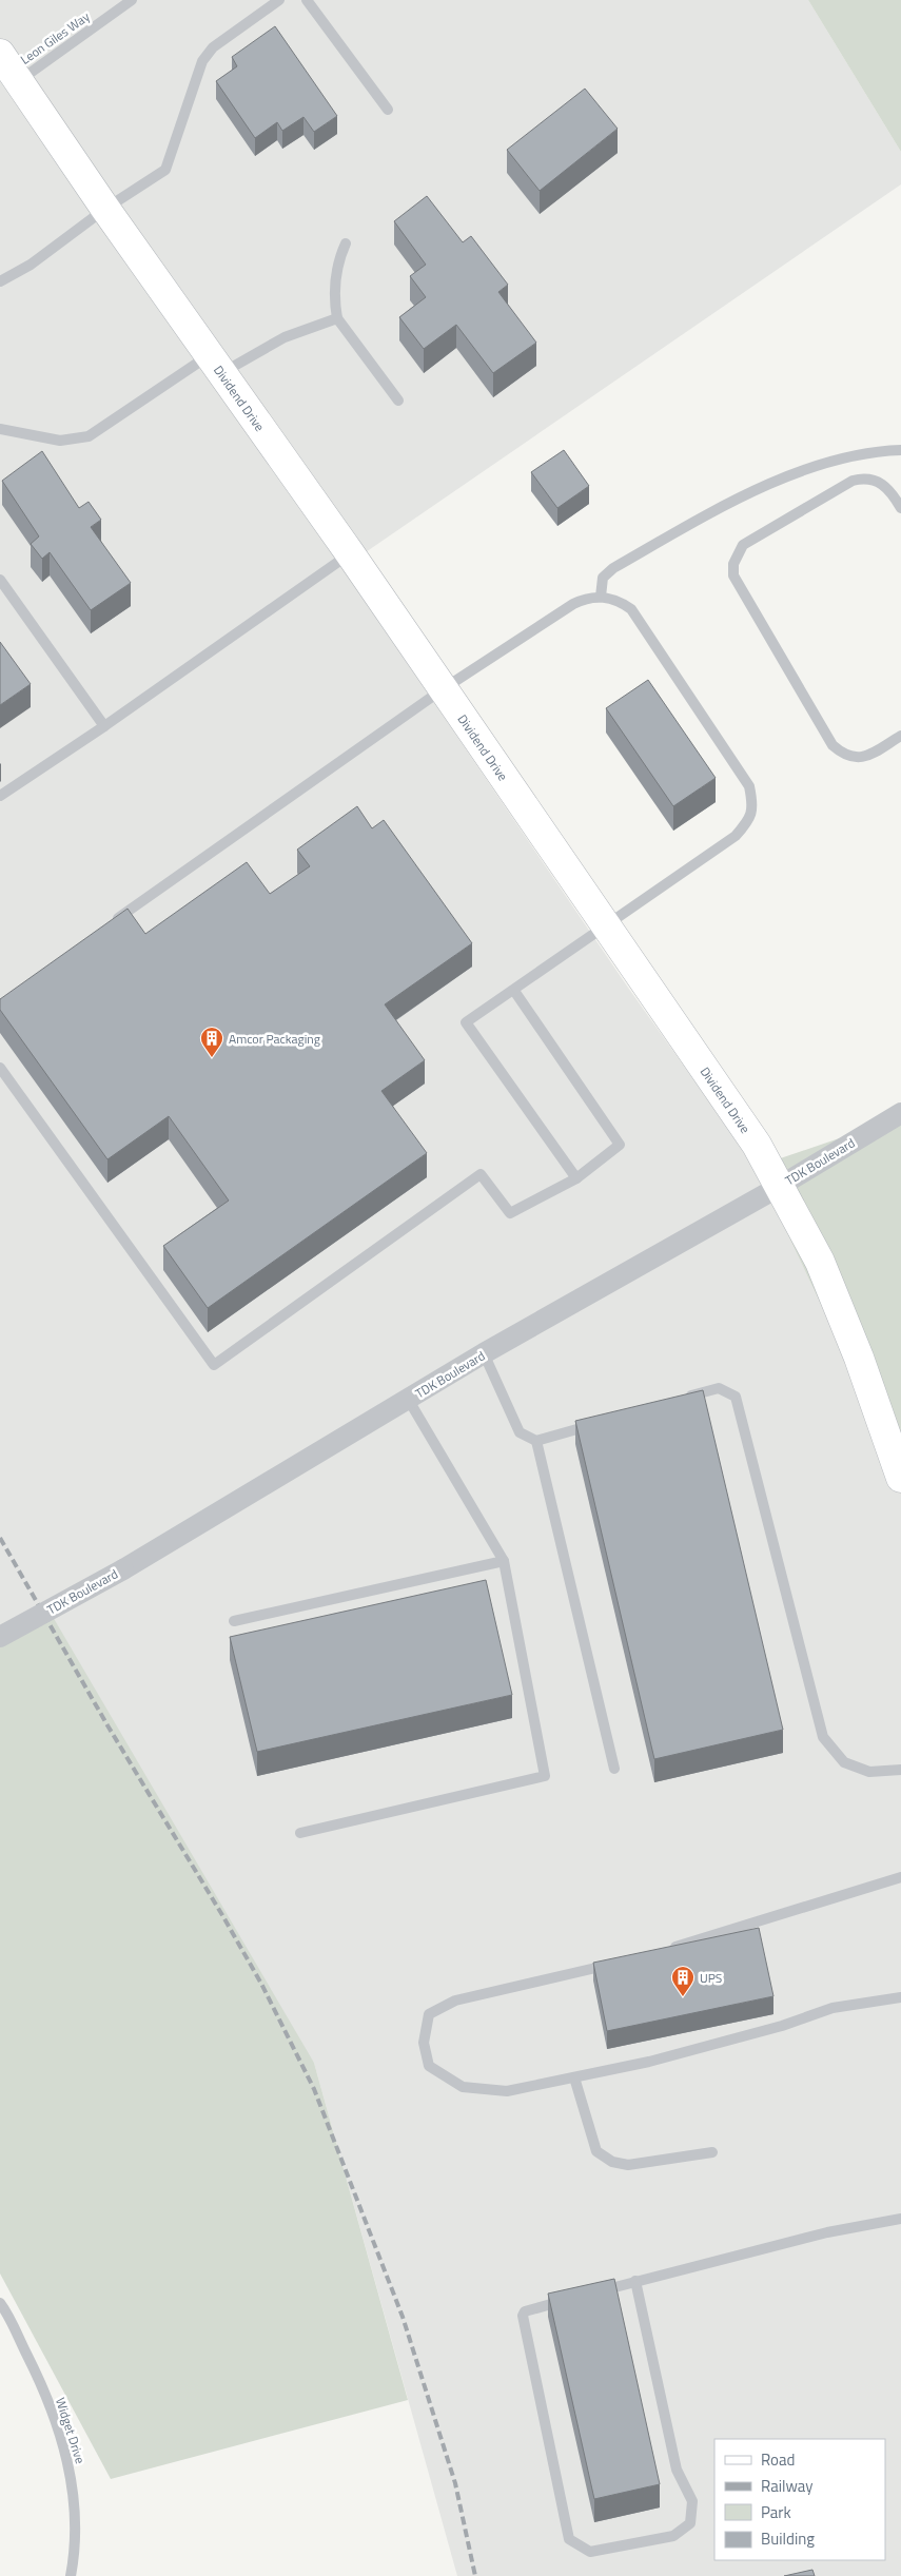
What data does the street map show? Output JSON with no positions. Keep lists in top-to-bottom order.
{
  "streets": {
    "street": ["Dividend Drive", "TDK Boulevard"],
    "lane": ["Leon Giles Way", "Widget Drive"]
  },
  "crossings": [
    ["Leon Giles Way", "Dividend Drive"],
    ["Dividend Drive", "TDK Boulevard"]
  ],
  "places": {
    "building": ["Amcor Packaging", "UPS"]
  },
  "legend": [
    "Road",
    "Railway",
    "Park",
    "Building"
  ]
}
